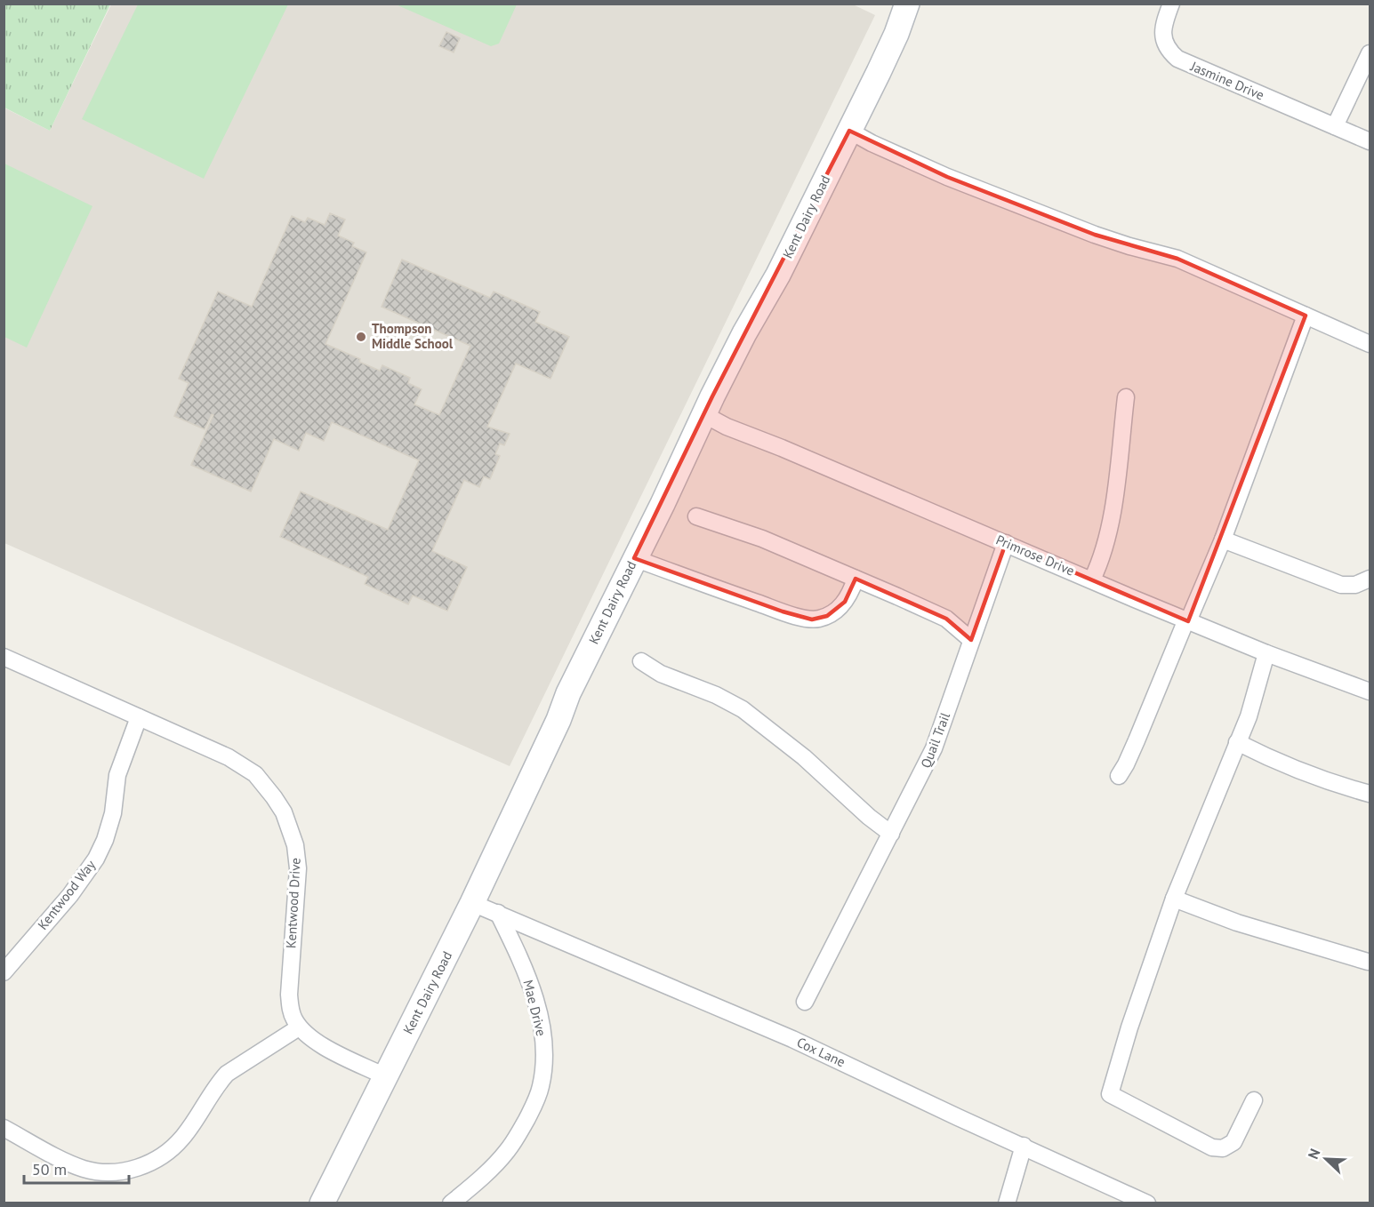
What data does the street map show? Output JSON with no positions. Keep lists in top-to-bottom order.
{
  "streets": {
    "street": [
      "Jasmine Drive",
      "Kent Dairy Road",
      "Primrose Drive",
      "Quail Trail",
      "Kentwood Way",
      "Kentwood Drive",
      "Mae Drive",
      "Cox Lane"
    ]
  },
  "crossings": [
    ["Kent Dairy Road", "Primrose Drive"],
    ["Kent Dairy Road", "Cox Lane"],
    ["Primrose Drive", "Quail Trail"],
    ["Kentwood Way", "Kentwood Drive"],
    ["Mae Drive", "Cox Lane"]
  ],
  "places": ["Thompson Middle School"],
  "scale_bar": "50 m",
  "north": "top left"
}
